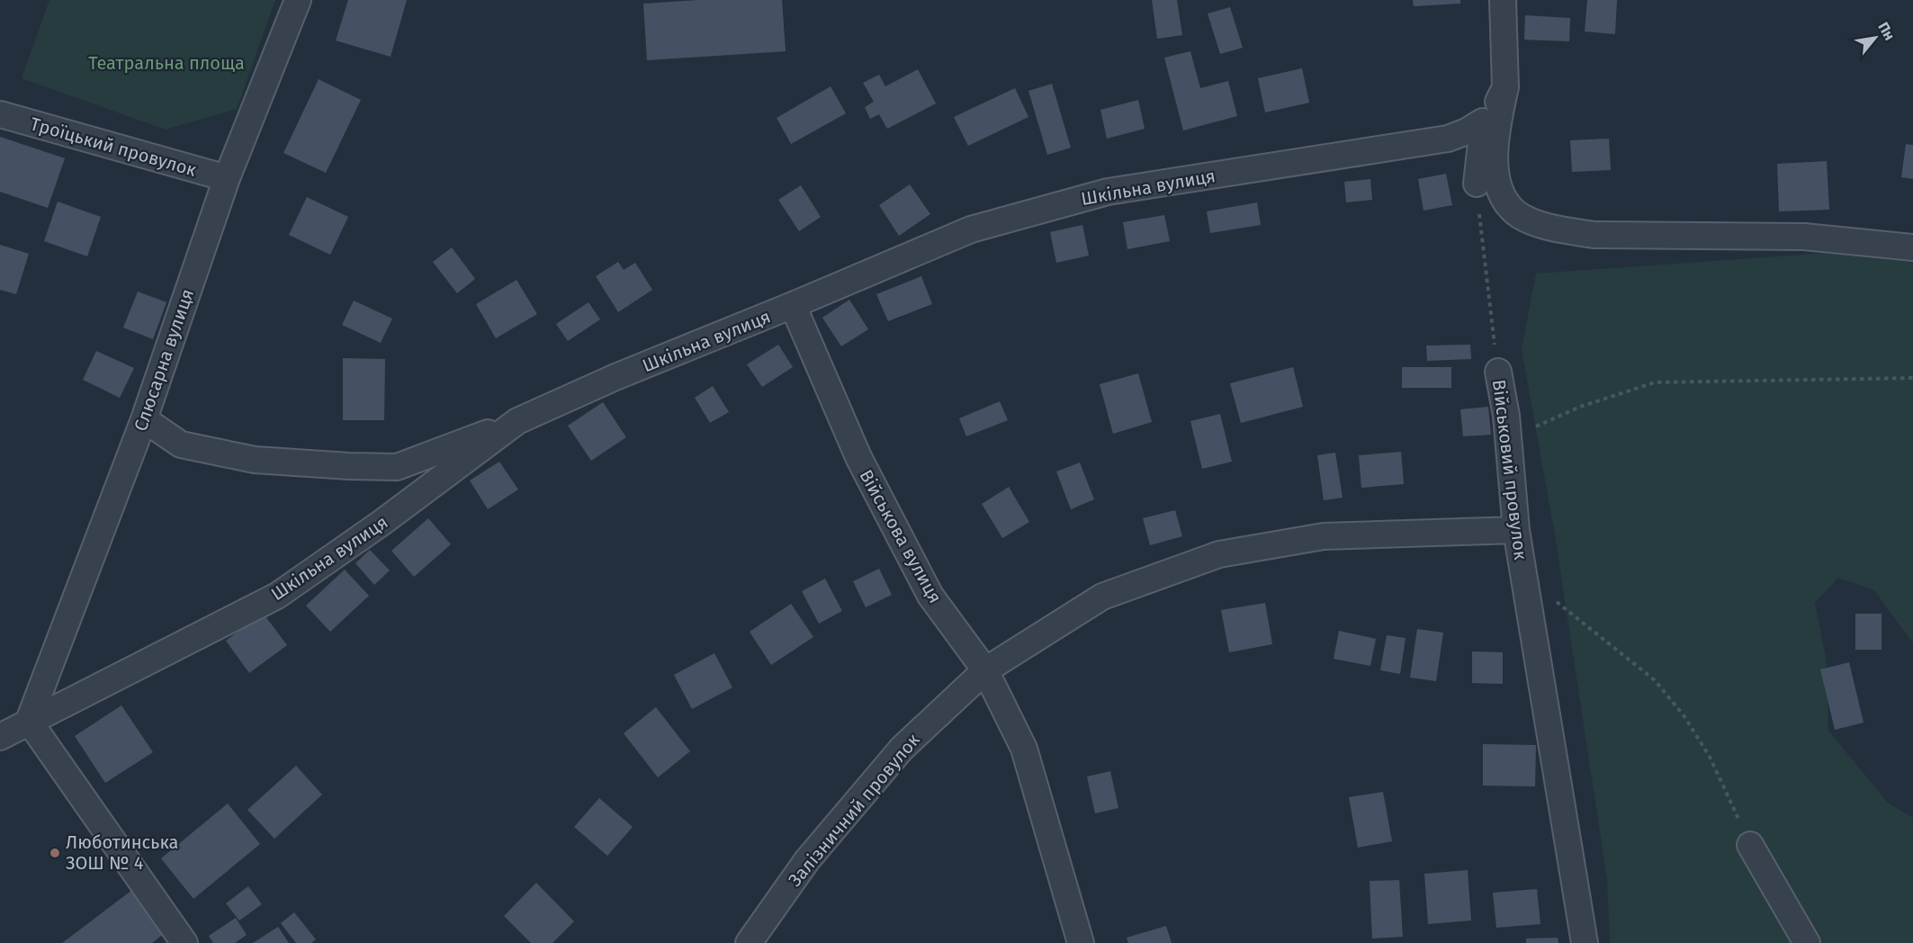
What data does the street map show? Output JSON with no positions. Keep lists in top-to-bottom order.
{
  "streets": {
    "street": [
      "Троїцький провулок",
      "Шкільна вулиця",
      "Слюсарна вулиця",
      "Військовий провулок",
      "Військова вулиця",
      "Залізничний провулок"
    ]
  },
  "crossings": [
    ["Троїцький провулок", "Слюсарна вулиця"],
    ["Шкільна вулиця", "Слюсарна вулиця"],
    ["Шкільна вулиця", "Військова вулиця"],
    ["Військовий провулок", "Залізничний провулок"],
    ["Військова вулиця", "Залізничний провулок"]
  ],
  "parks": ["Театральна площа"],
  "places": ["Люботинська ЗОШ № 4"],
  "north": "top right"
}
